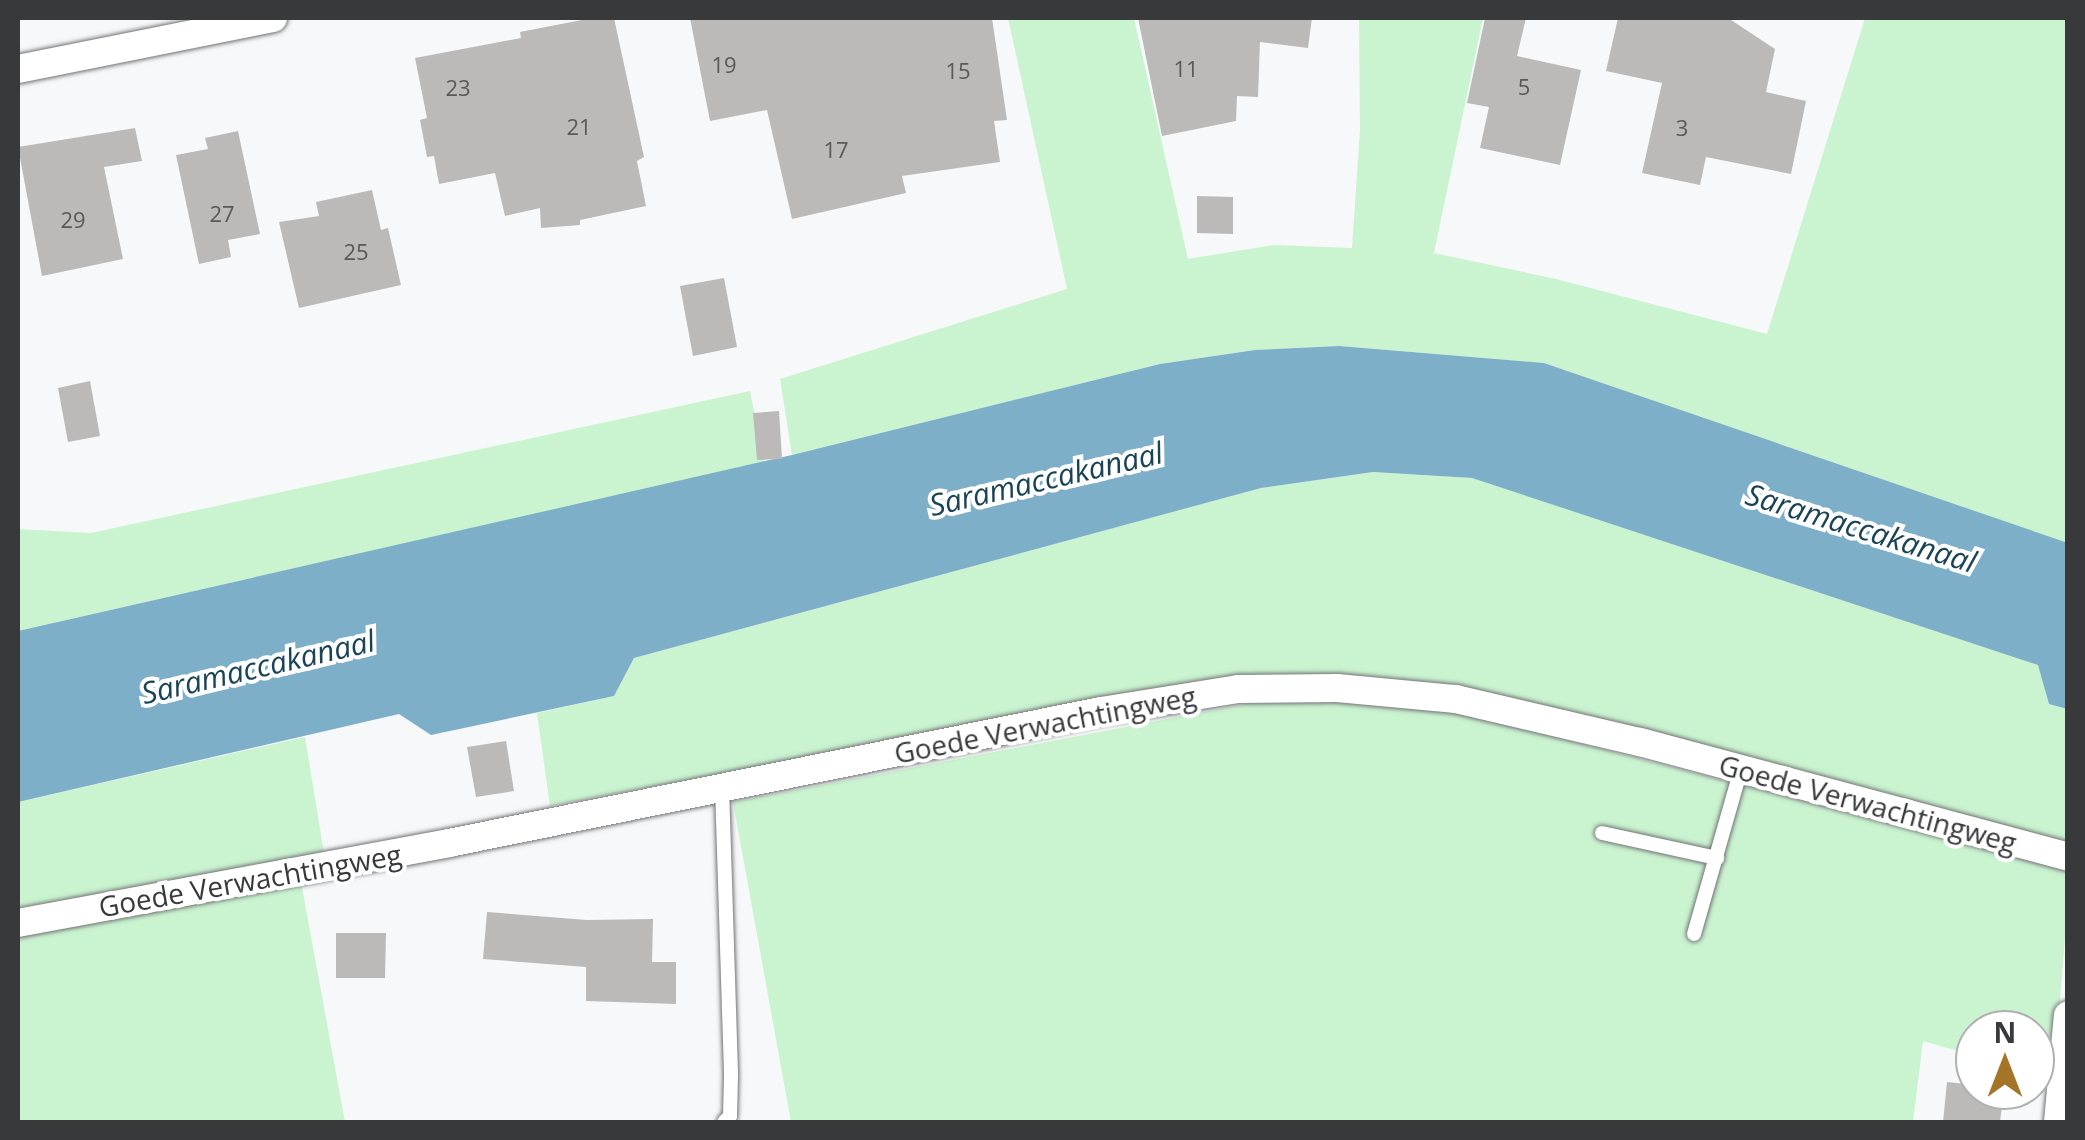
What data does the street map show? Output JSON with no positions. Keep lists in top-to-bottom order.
{
  "streets": {
    "street": ["Goede Verwachtingweg"]
  },
  "water": ["Saramaccakanaal"],
  "house_numbers": [
    "19",
    "11",
    "15",
    "5",
    "23",
    "21",
    "3",
    "17",
    "27",
    "29",
    "25"
  ],
  "north": "top"
}
